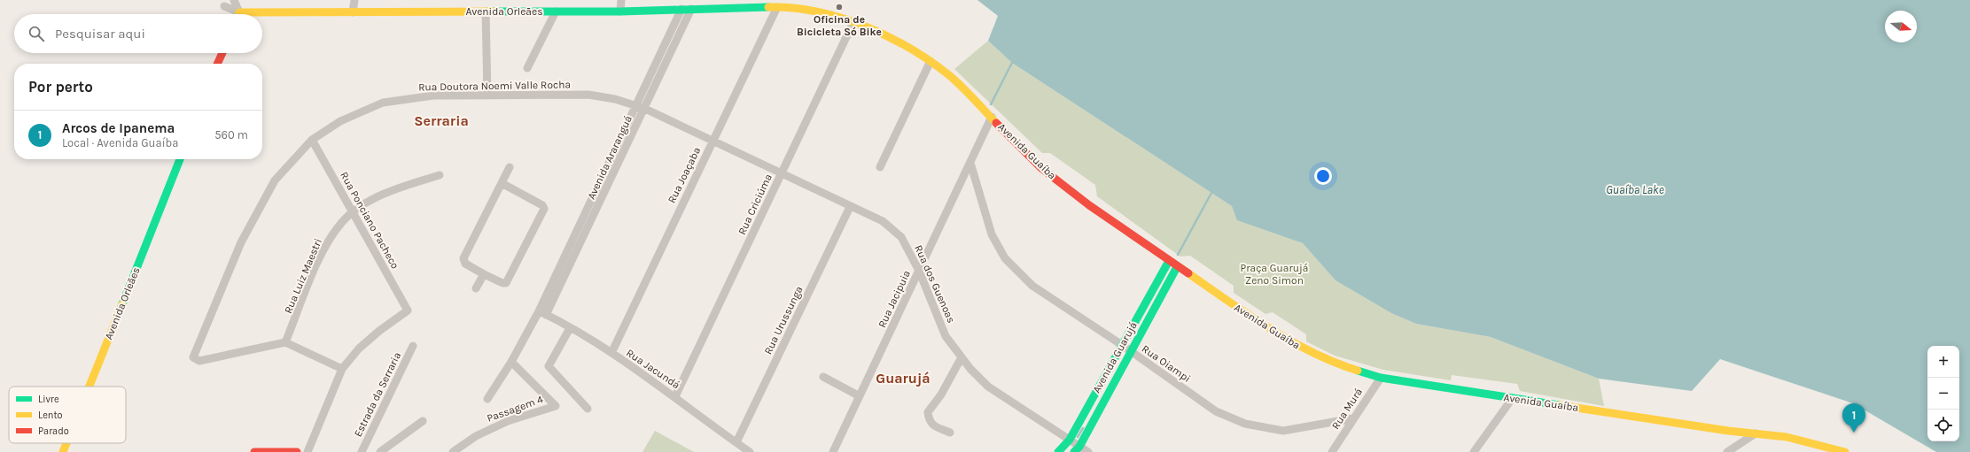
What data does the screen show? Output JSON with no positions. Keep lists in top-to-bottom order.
{
  "streets": {
    "street": [
      "Avenida Orleães",
      "Rua Doutora Noemi Valle Rocha",
      "Avenida Guaíba",
      "Avenida Araranguá",
      "Rua Joaçaba",
      "Rua Criciúma",
      "Rua Ponciano Pacheco",
      "Rua Luiz Maestri",
      "Rua dos Guenoas",
      "Rua Jacipuia",
      "Rua Urussunga",
      "Avenida Guarujá",
      "Rua Oiampi",
      "Rua Jacundá",
      "Estrada da Serraria",
      "Passagem 4",
      "Rua Murá"
    ]
  },
  "crossings": [
    ["Avenida Orleães", "Avenida Guaíba"],
    ["Avenida Orleães", "Avenida Araranguá"],
    ["Avenida Orleães", "Rua Joaçaba"],
    ["Rua Doutora Noemi Valle Rocha", "Avenida Araranguá"],
    ["Rua Doutora Noemi Valle Rocha", "Rua Ponciano Pacheco"],
    ["Rua Doutora Noemi Valle Rocha", "Rua Luiz Maestri"],
    ["Rua Doutora Noemi Valle Rocha", "Rua dos Guenoas"],
    ["Avenida Guaíba", "Rua Joaçaba"],
    ["Avenida Guaíba", "Rua Criciúma"],
    ["Avenida Guaíba", "Rua Jacipuia"],
    ["Avenida Guaíba", "Avenida Guarujá"],
    ["Avenida Guaíba", "Rua Murá"],
    ["Avenida Araranguá", "Rua dos Guenoas"],
    ["Avenida Araranguá", "Rua Jacundá"],
    ["Rua Joaçaba", "Rua dos Guenoas"],
    ["Rua Joaçaba", "Rua Jacundá"],
    ["Rua Criciúma", "Rua dos Guenoas"],
    ["Rua Criciúma", "Rua Jacundá"],
    ["Rua Ponciano Pacheco", "Rua Luiz Maestri"],
    ["Rua dos Guenoas", "Rua Jacipuia"],
    ["Rua dos Guenoas", "Rua Urussunga"],
    ["Rua dos Guenoas", "Avenida Guarujá"],
    ["Rua Jacipuia", "Rua Oiampi"],
    ["Rua Urussunga", "Rua Jacundá"],
    ["Avenida Guarujá", "Rua Oiampi"],
    ["Rua Oiampi", "Rua Murá"]
  ],
  "districts": ["Serraria", "Guarujá"],
  "water": ["Guaíba Lake"],
  "parks": ["Praça Guarujá Zeno Simon"],
  "places": ["Oficina de Bicicleta Só Bike"],
  "legend": ["Livre", "Lento", "Parado"],
  "north": "right",
  "page": {
    "search": "Pesquisar aqui",
    "heading": "Por perto",
    "list": [
      {
        "mark": "1",
        "name": "Arcos de Ipanema",
        "note": "Local · Avenida Guaíba",
        "value": "560 m"
      }
    ],
    "map_buttons": ["+", "−"],
    "pins": "1"
  }
}
